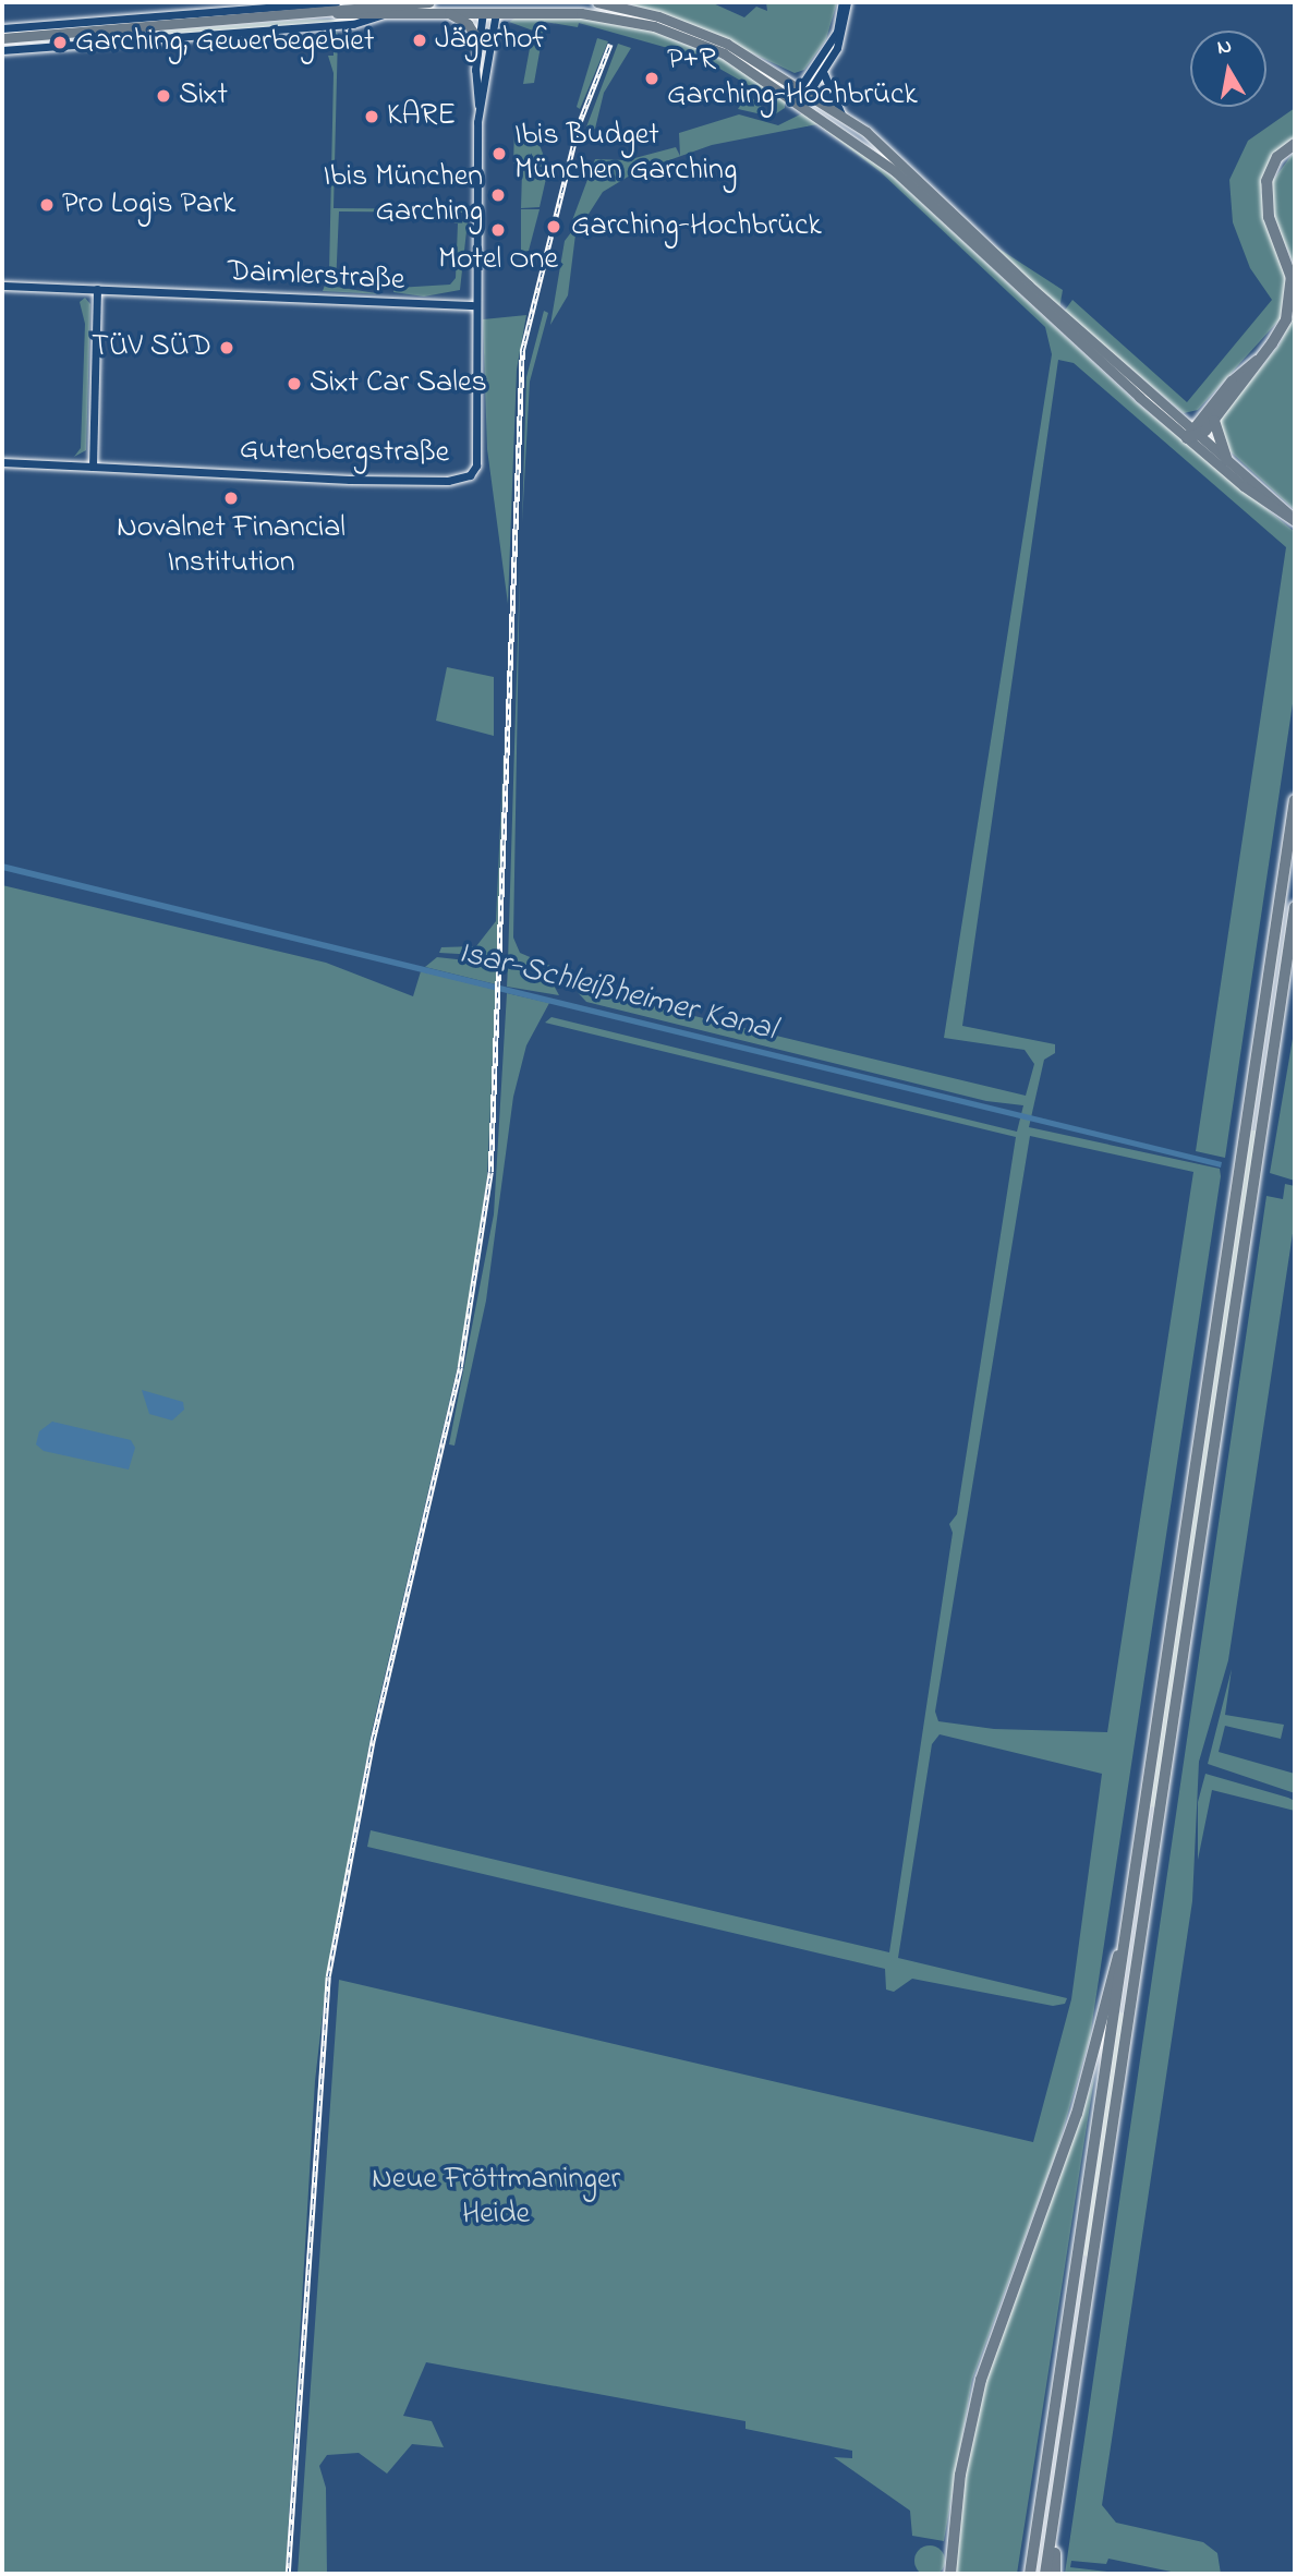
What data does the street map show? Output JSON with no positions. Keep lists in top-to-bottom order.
{
  "streets": {
    "street": ["Daimlerstraße", "Gutenbergstraße"]
  },
  "crossings": [
    ["Daimlerstraße", "Gutenbergstraße"]
  ],
  "water": ["Isar-Schleißheimer Kanal"],
  "parks": ["Neue Fröttmaninger Heide"],
  "places": [
    "Jägerhof",
    "Garching, Gewerbegebiet",
    "P+R Garching-Hochbrück",
    "Sixt",
    "KARE",
    "Ibis Budget München Garching",
    "Ibis München Garching",
    "Pro Logis Park",
    "Garching-Hochbrück",
    "Motel One",
    "TÜV SÜD",
    "Sixt Car Sales",
    "Novalnet Financial Institution"
  ],
  "north": "top"
}
